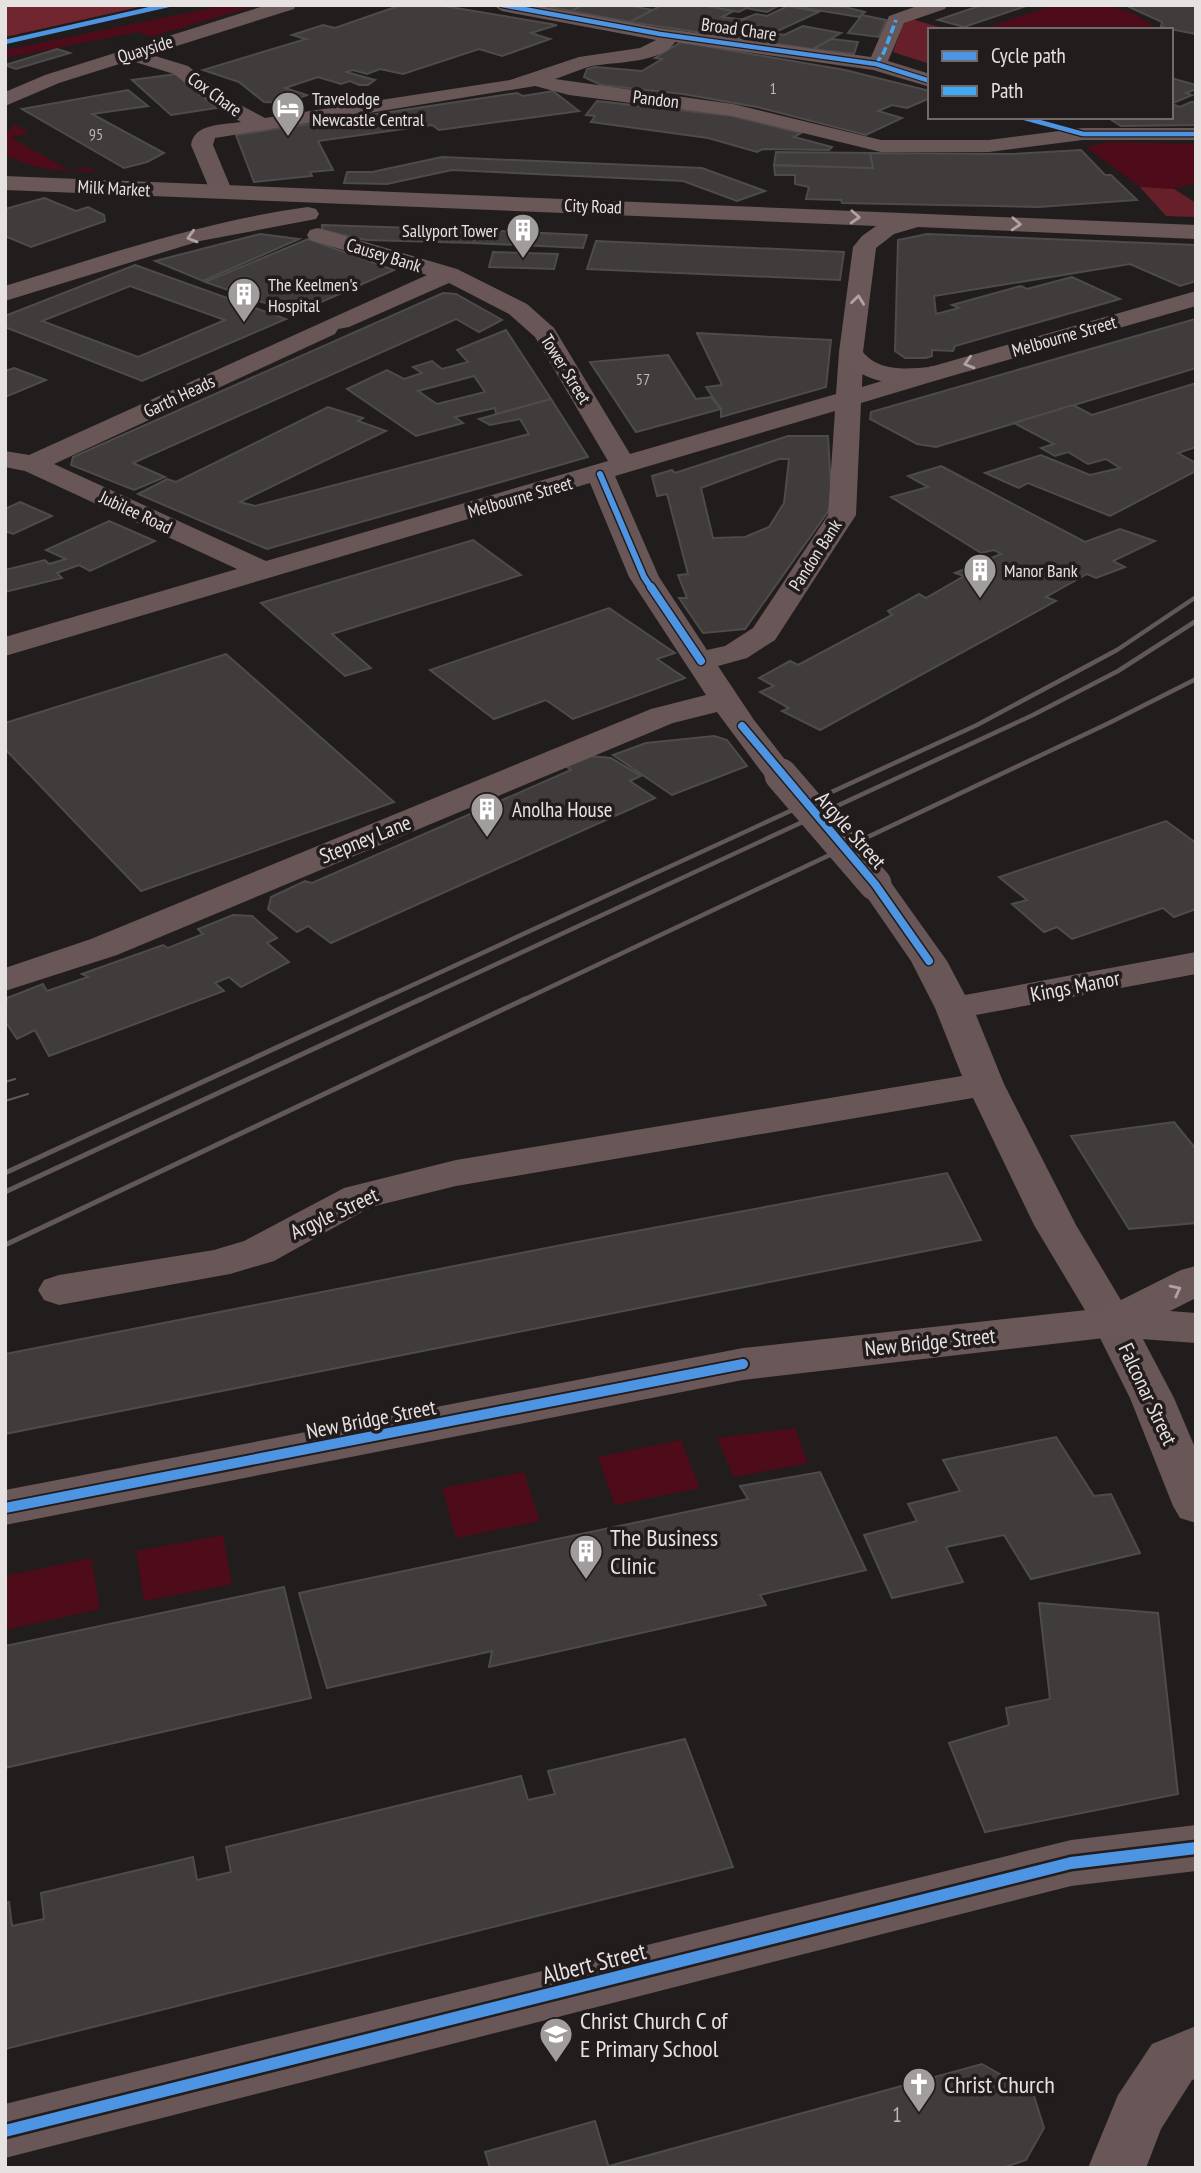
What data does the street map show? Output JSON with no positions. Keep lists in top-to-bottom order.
{
  "streets": {
    "main road": [
      "Quayside",
      "Milk Market",
      "City Road",
      "Melbourne Street",
      "New Bridge Street"
    ],
    "street": [
      "Broad Chare",
      "Cox Chare",
      "Pandon",
      "Causey Bank",
      "Tower Street",
      "Garth Heads",
      "Jubilee Road",
      "Pandon Bank",
      "Argyle Street",
      "Stepney Lane",
      "Kings Manor",
      "Falconar Street",
      "Albert Street"
    ]
  },
  "crossings": [
    ["Quayside", "Cox Chare"],
    ["Cox Chare", "Pandon"],
    ["Pandon", "Milk Market"],
    ["Pandon", "City Road"],
    ["Milk Market", "City Road"],
    ["Causey Bank", "Tower Street"],
    ["Causey Bank", "Garth Heads"],
    ["Melbourne Street", "Tower Street"],
    ["Melbourne Street", "Jubilee Road"],
    ["Melbourne Street", "Pandon Bank"],
    ["Melbourne Street", "Argyle Street"],
    ["Tower Street", "Garth Heads"],
    ["Tower Street", "Argyle Street"],
    ["Garth Heads", "Jubilee Road"],
    ["Pandon Bank", "Argyle Street"],
    ["Argyle Street", "Stepney Lane"],
    ["Argyle Street", "Kings Manor"],
    ["Argyle Street", "New Bridge Street"],
    ["Argyle Street", "Falconar Street"],
    ["New Bridge Street", "Falconar Street"]
  ],
  "places": {
    "hotel": ["Travelodge Newcastle Central"],
    "building": [
      "Sallyport Tower",
      "The Keelmen's Hospital",
      "Manor Bank",
      "Anolha House",
      "The Business Clinic"
    ],
    "school or university": ["Christ Church C of E Primary School"],
    "church": ["Christ Church"]
  },
  "house_numbers": [
    "1",
    "95",
    "57",
    "1"
  ],
  "legend": ["Cycle path", "Path"]
}
